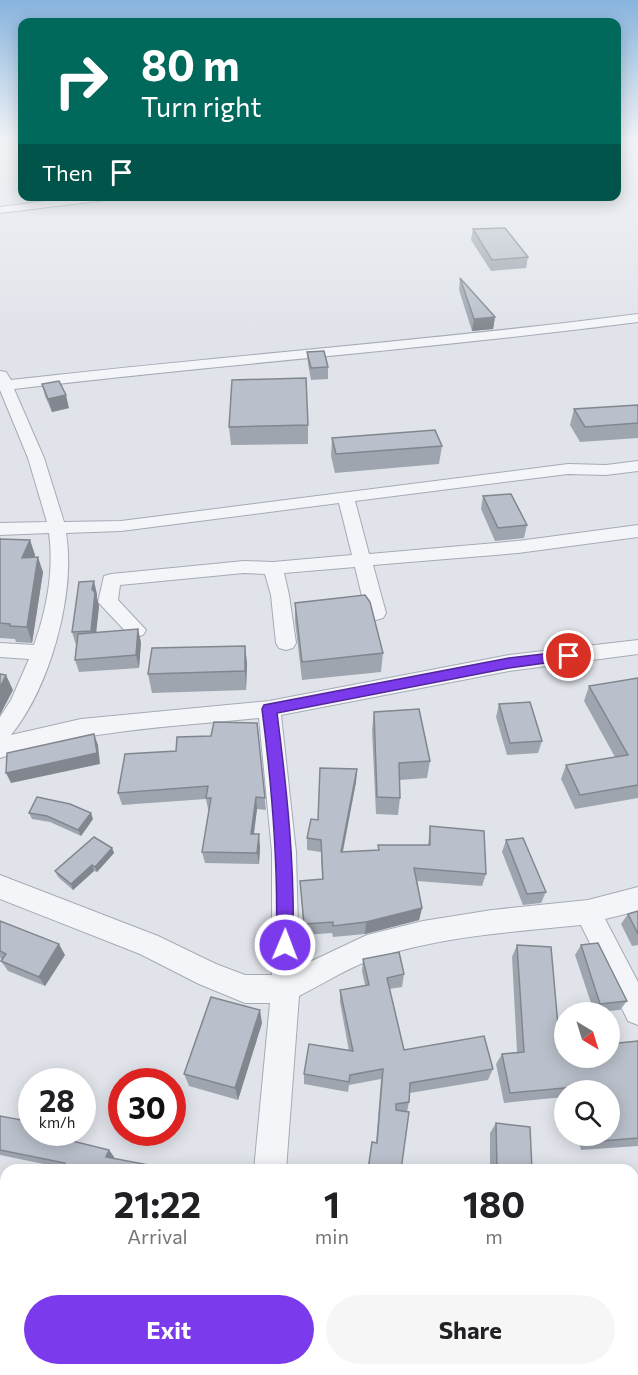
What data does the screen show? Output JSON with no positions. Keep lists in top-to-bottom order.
{
  "north": "bottom right",
  "page": {
    "turn": ["80 m", "Turn right"],
    "then": "Then",
    "speed": "28 km/h",
    "limit": "30",
    "eta": [
      "21:22",
      "Arrival",
      "1",
      "min",
      "180",
      "m"
    ],
    "buttons": ["Exit", "Share"]
  }
}
